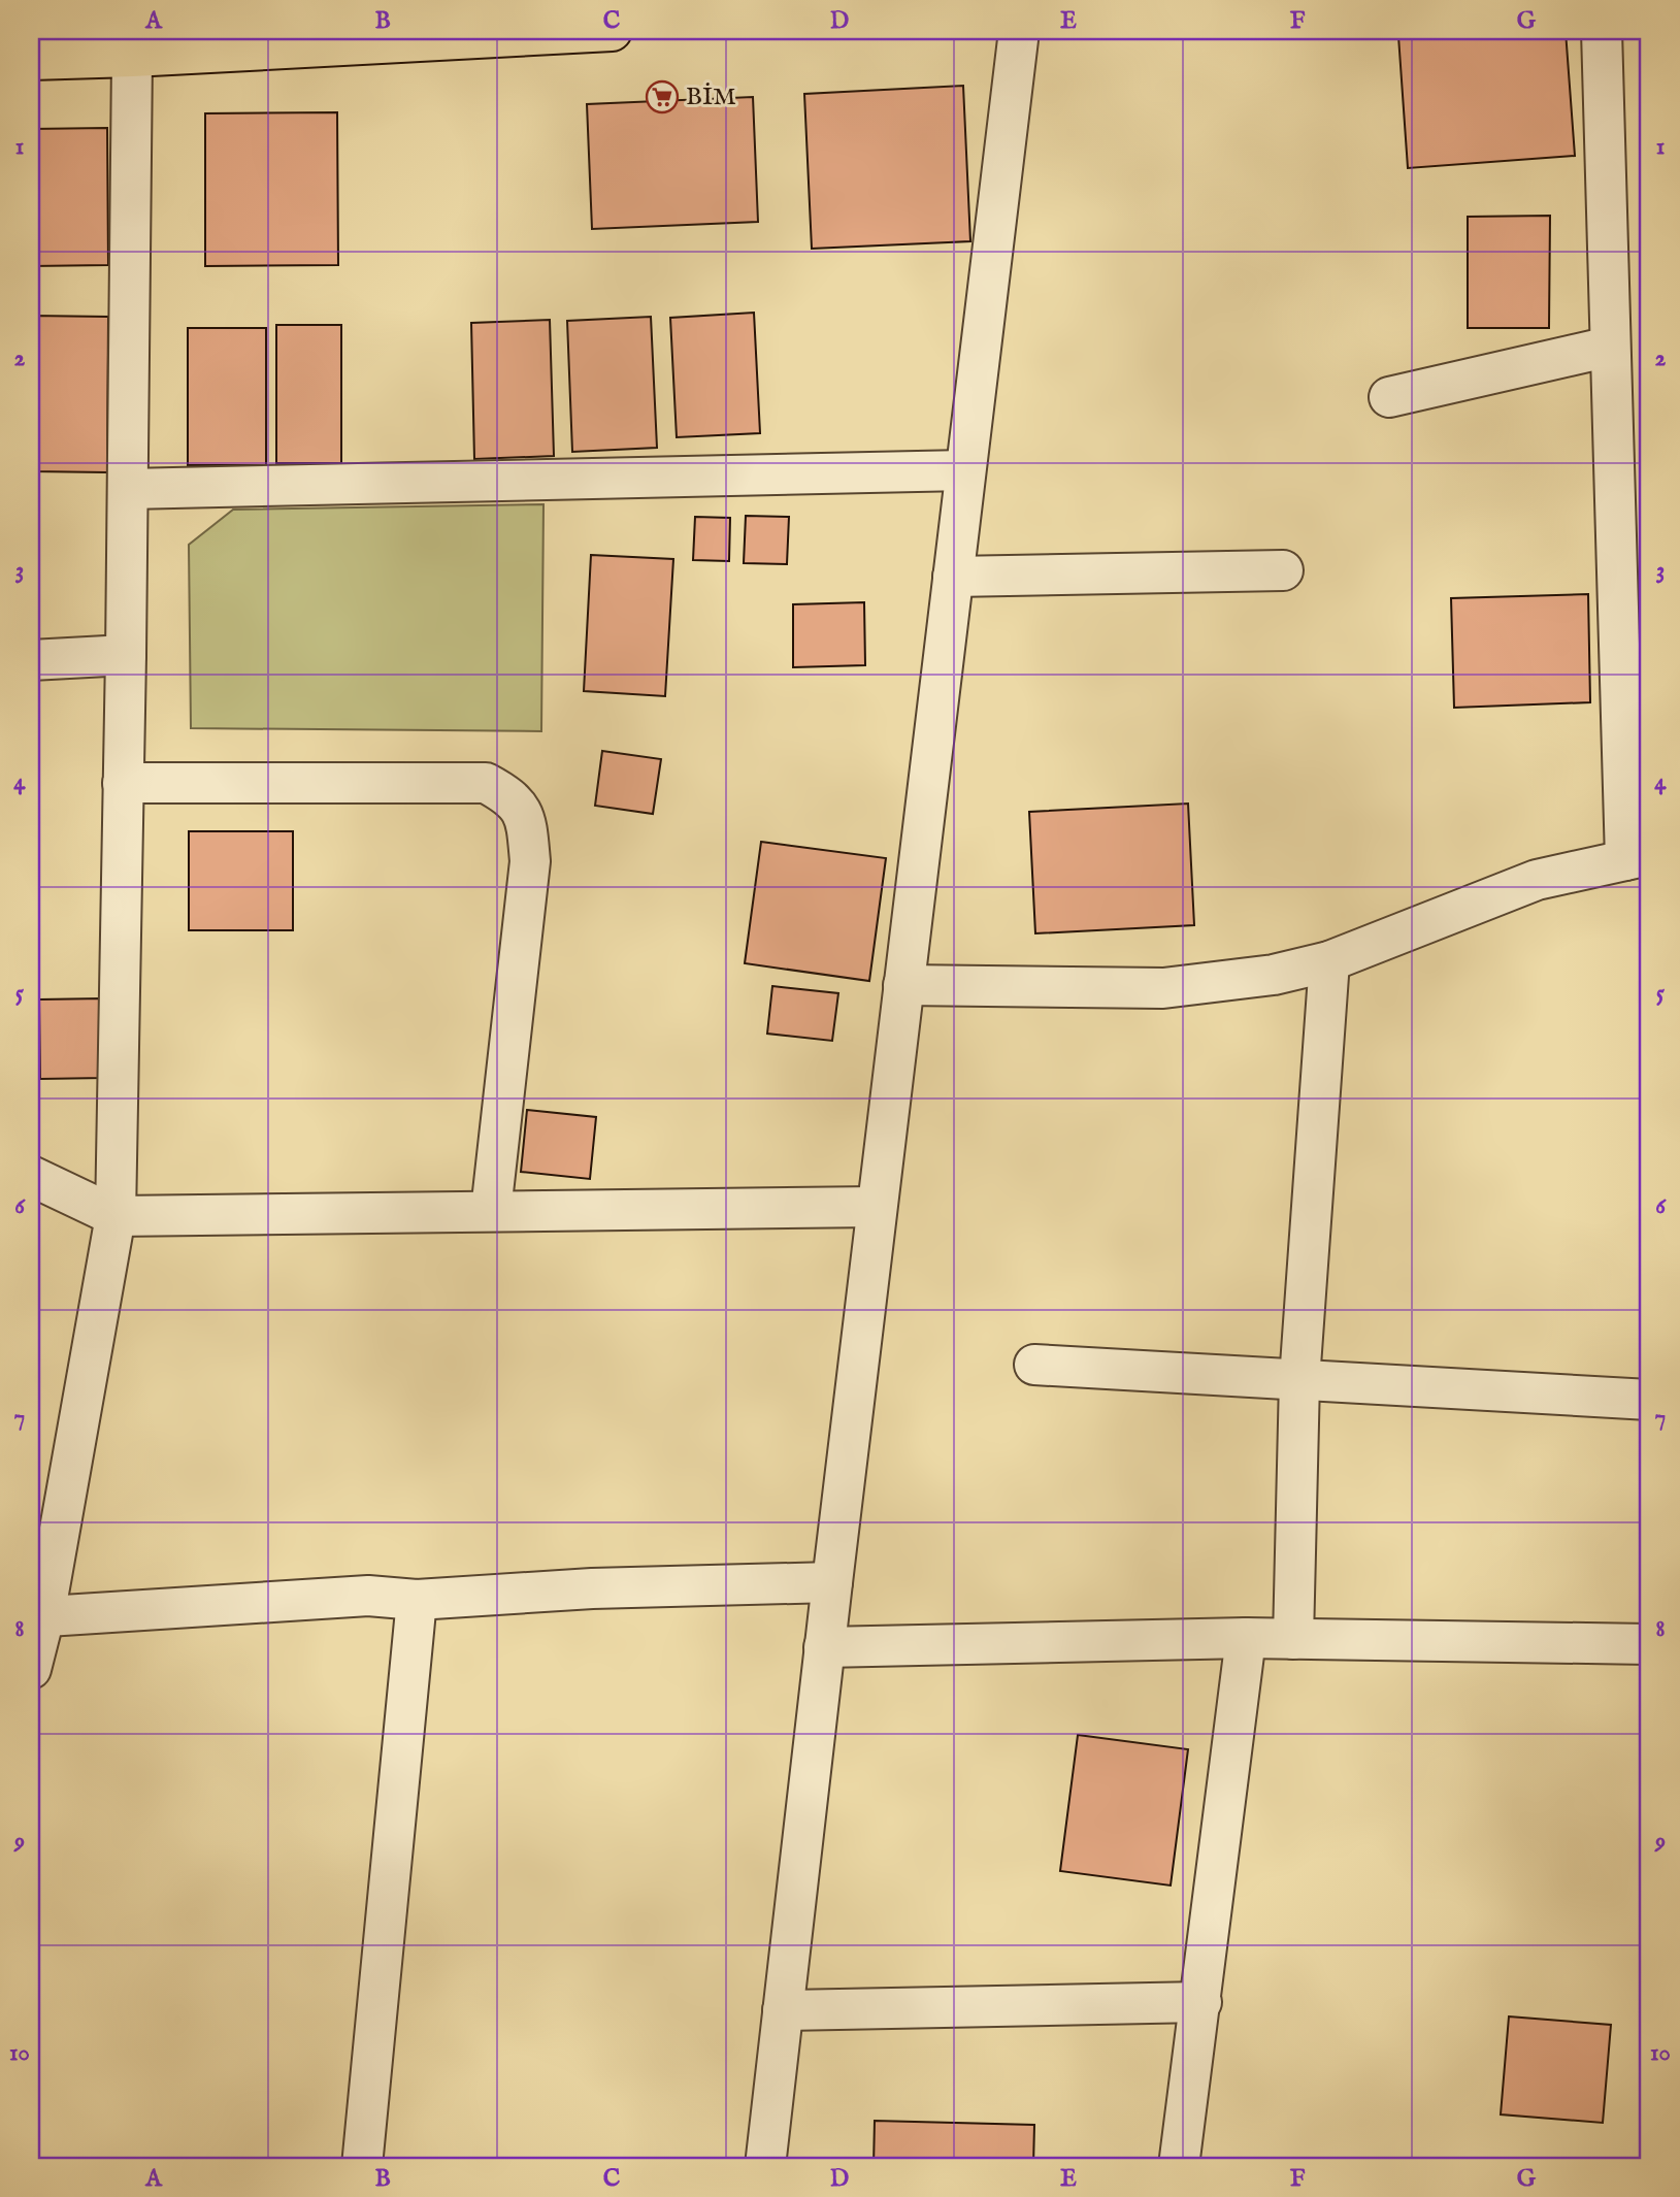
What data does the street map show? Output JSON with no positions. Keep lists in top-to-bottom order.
{
  "places": {
    "supermarket": ["BİM"]
  },
  "grid": {
    "columns": [
      "A",
      "B",
      "C",
      "D",
      "E",
      "F",
      "G"
    ],
    "rows": [
      "1",
      "2",
      "3",
      "4",
      "5",
      "6",
      "7",
      "8",
      "9",
      "10"
    ]
  }
}
